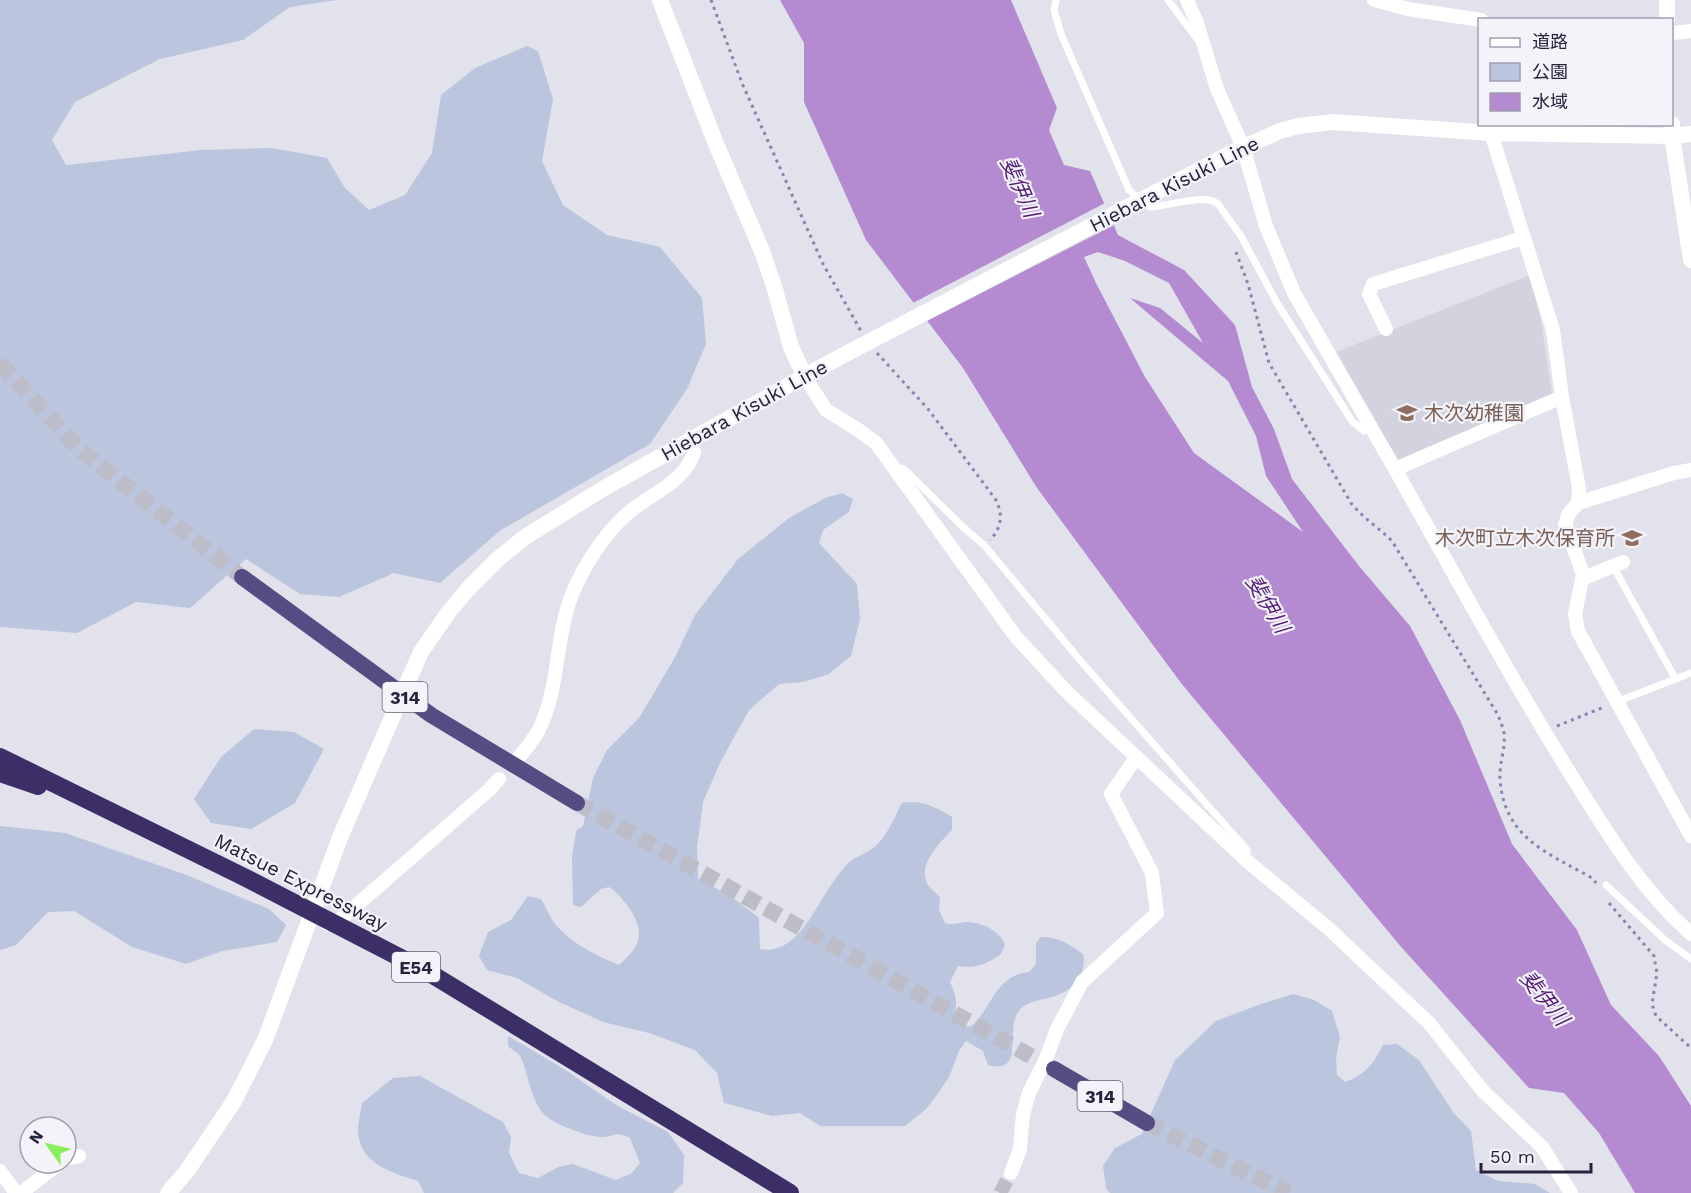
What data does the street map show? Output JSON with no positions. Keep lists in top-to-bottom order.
{
  "streets": {
    "highway": ["314", "Matsue Expressway", "E54"],
    "main road": ["Hiebara Kisuki Line"]
  },
  "crossings": [
    ["Hiebara Kisuki Line", "314"]
  ],
  "water": ["斐伊川"],
  "places": {
    "school or university": ["木次幼稚園", "木次町立木次保育所"]
  },
  "legend": ["道路", "公園", "水域"],
  "scale_bar": "50 m",
  "north": "top left"
}
